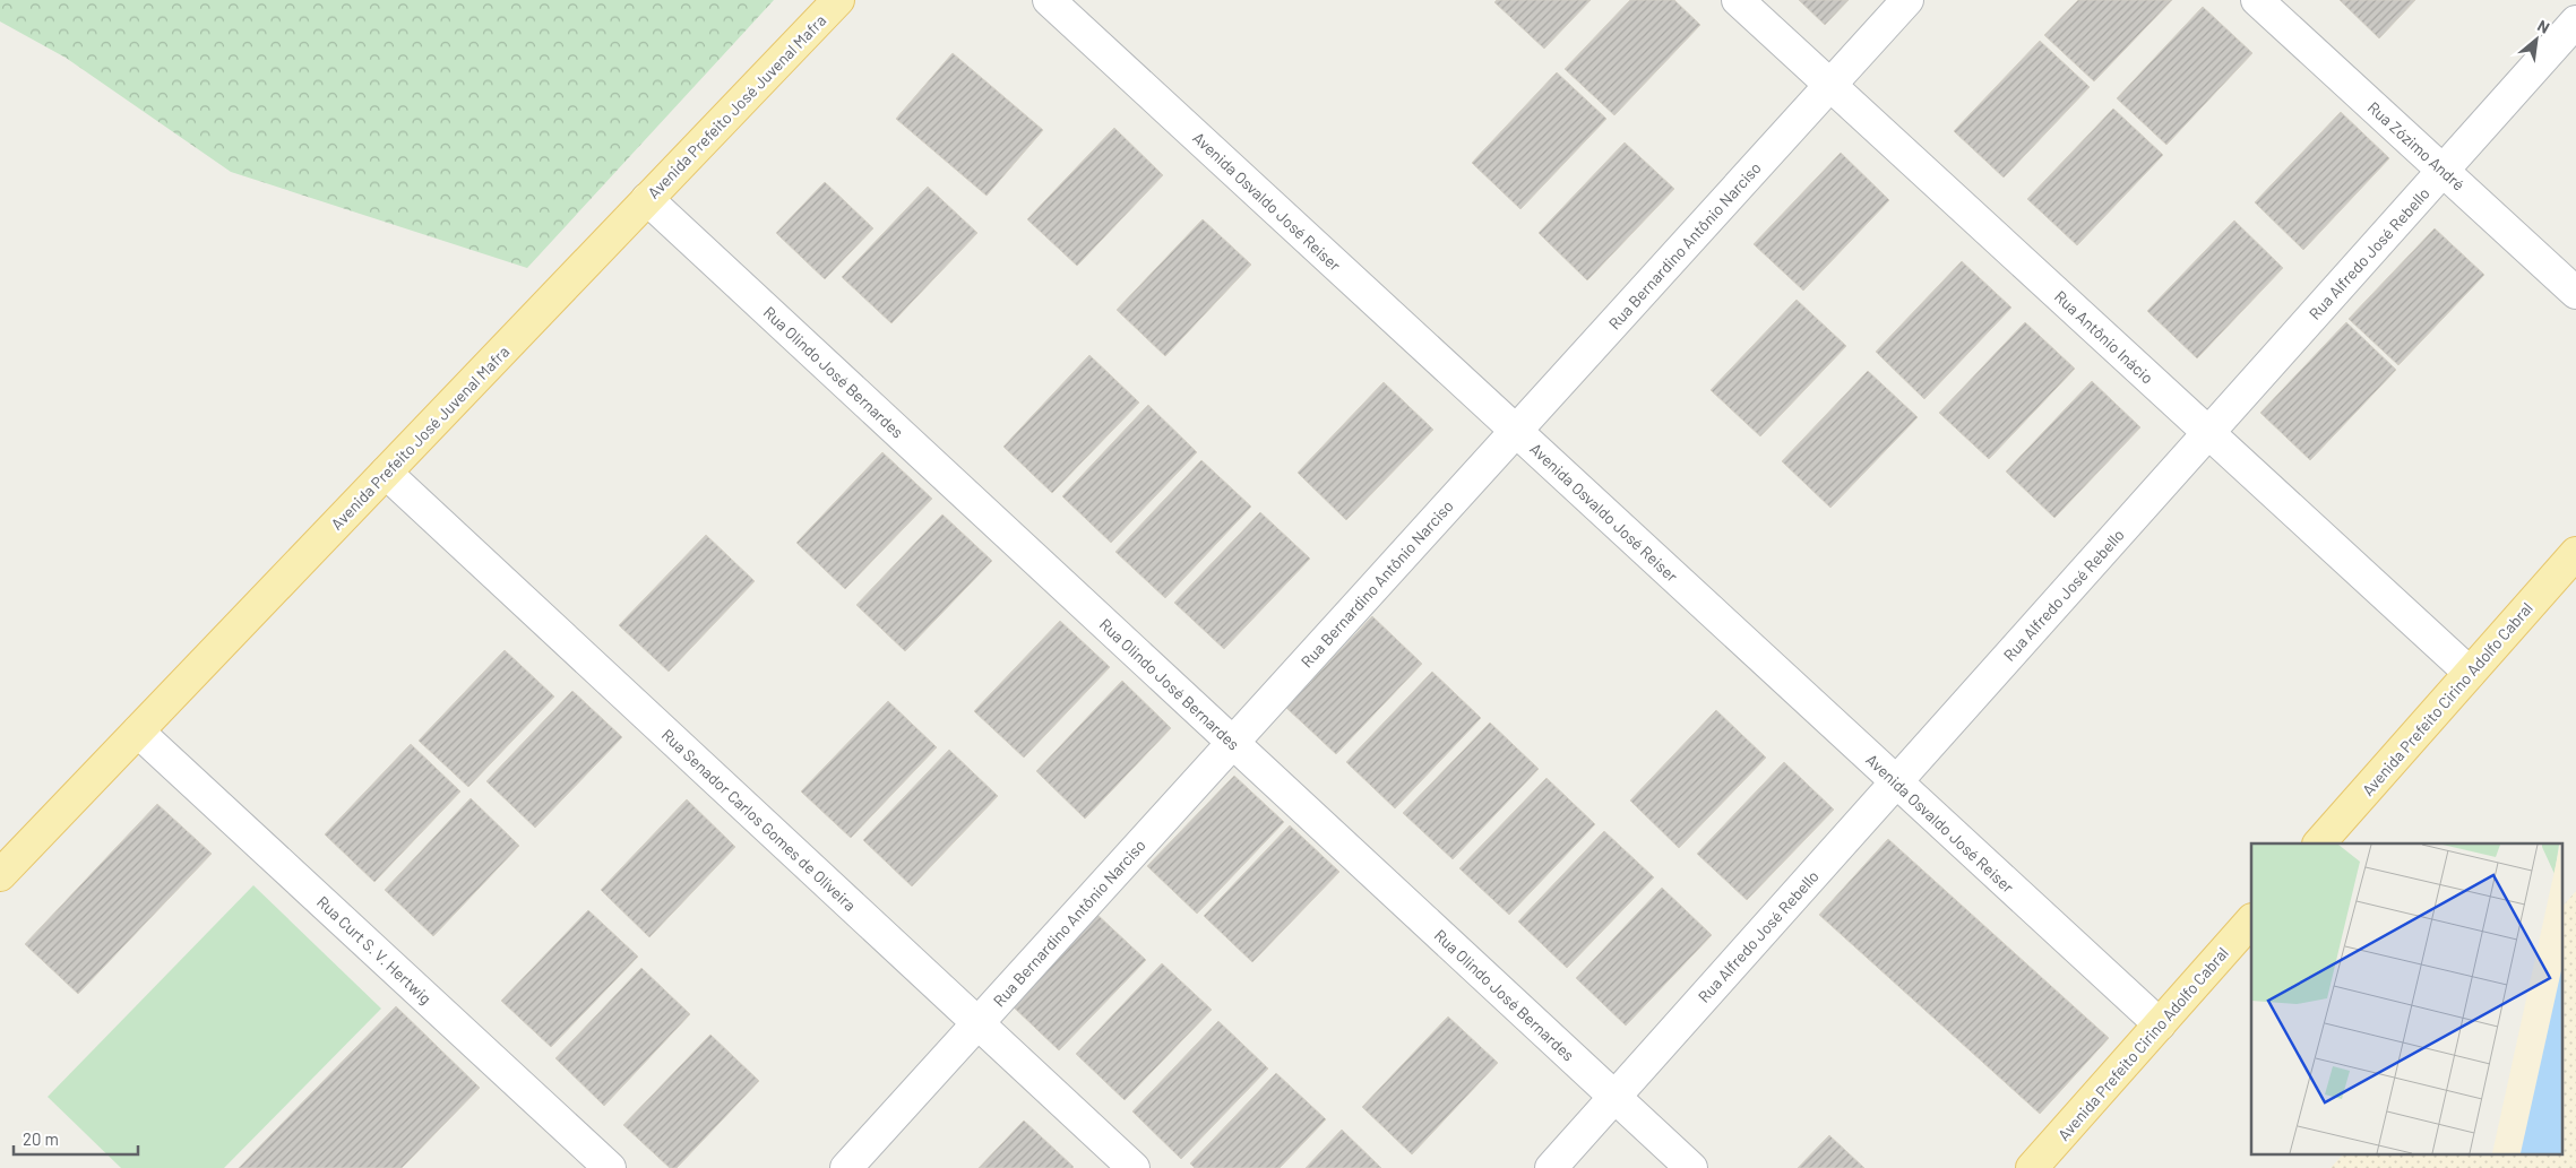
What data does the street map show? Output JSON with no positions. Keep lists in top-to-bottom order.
{
  "streets": {
    "main road": ["Avenida Prefeito José Juvenal Mafra", "Avenida Prefeito Cirino Adolfo Cabral"],
    "street": [
      "Rua Zózimo André",
      "Avenida Osvaldo José Reiser",
      "Rua Bernardino Antônio Narciso",
      "Rua Alfredo José Rebello",
      "Rua Antônio Inácio",
      "Rua Olindo José Bernardes",
      "Rua Senador Carlos Gomes de Oliveira",
      "Rua Curt S. V. Hertwig"
    ]
  },
  "crossings": [
    ["Avenida Prefeito José Juvenal Mafra", "Rua Olindo José Bernardes"],
    ["Avenida Prefeito José Juvenal Mafra", "Rua Senador Carlos Gomes de Oliveira"],
    ["Avenida Prefeito José Juvenal Mafra", "Rua Curt S. V. Hertwig"],
    ["Rua Zózimo André", "Rua Alfredo José Rebello"],
    ["Avenida Osvaldo José Reiser", "Rua Bernardino Antônio Narciso"],
    ["Avenida Osvaldo José Reiser", "Rua Alfredo José Rebello"],
    ["Avenida Osvaldo José Reiser", "Avenida Prefeito Cirino Adolfo Cabral"],
    ["Rua Bernardino Antônio Narciso", "Rua Antônio Inácio"],
    ["Rua Bernardino Antônio Narciso", "Rua Olindo José Bernardes"],
    ["Rua Bernardino Antônio Narciso", "Rua Senador Carlos Gomes de Oliveira"],
    ["Rua Alfredo José Rebello", "Rua Antônio Inácio"],
    ["Rua Alfredo José Rebello", "Rua Olindo José Bernardes"],
    ["Rua Antônio Inácio", "Avenida Prefeito Cirino Adolfo Cabral"]
  ],
  "scale_bar": "20 m",
  "north": "top right"
}
